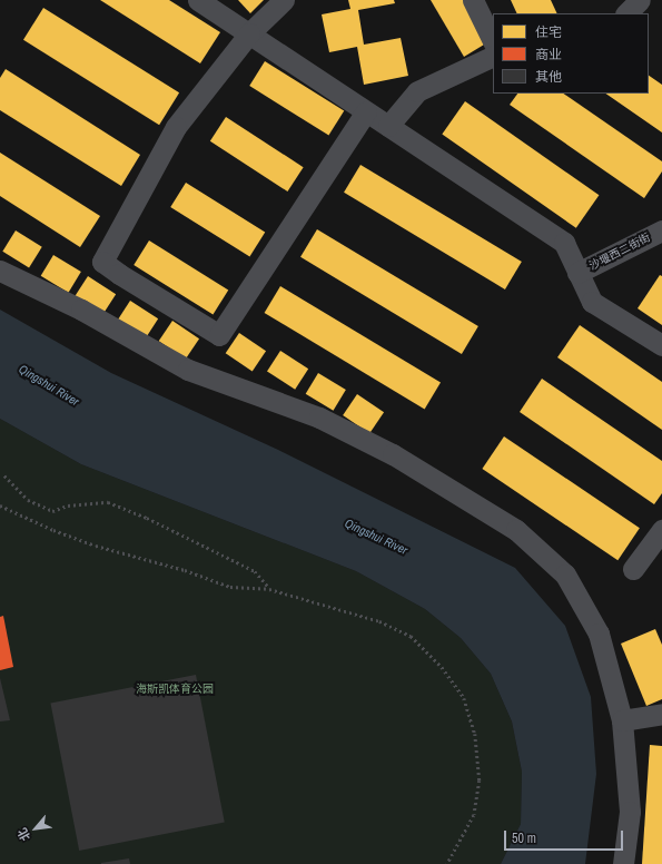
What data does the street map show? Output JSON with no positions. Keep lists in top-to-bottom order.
{
  "streets": {
    "street": ["沙堰西二街街"]
  },
  "water": ["Qingshui River"],
  "parks": ["海斯凯体育公园"],
  "legend": ["住宅", "商业", "其他"],
  "scale_bar": "50 m",
  "north": "bottom left"
}
